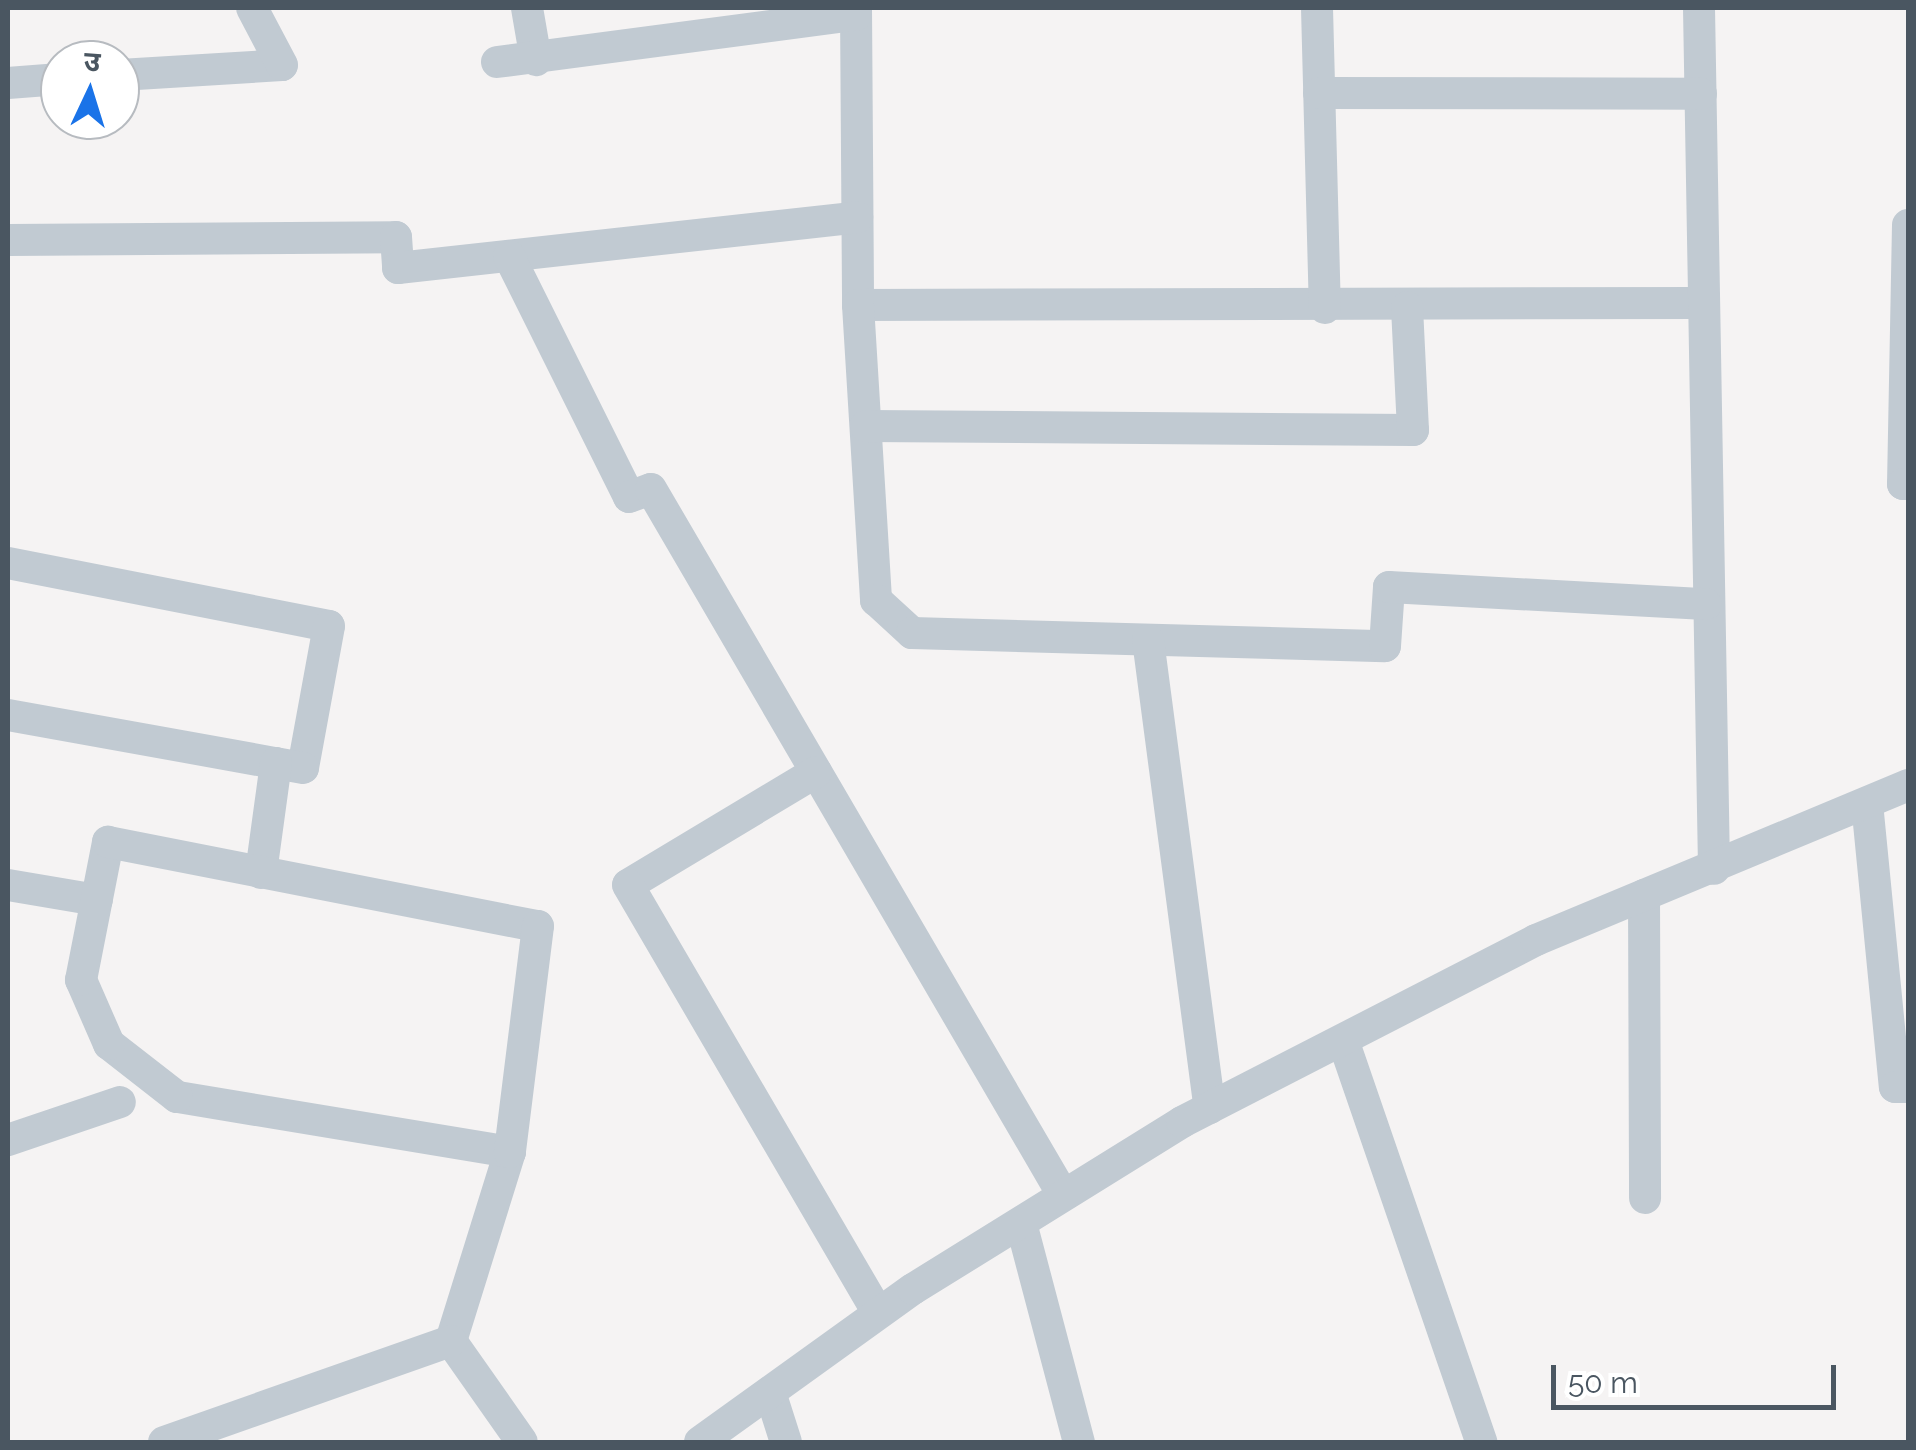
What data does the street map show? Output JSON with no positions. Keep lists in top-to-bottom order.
{
  "scale_bar": "50 m",
  "north": "top"
}
